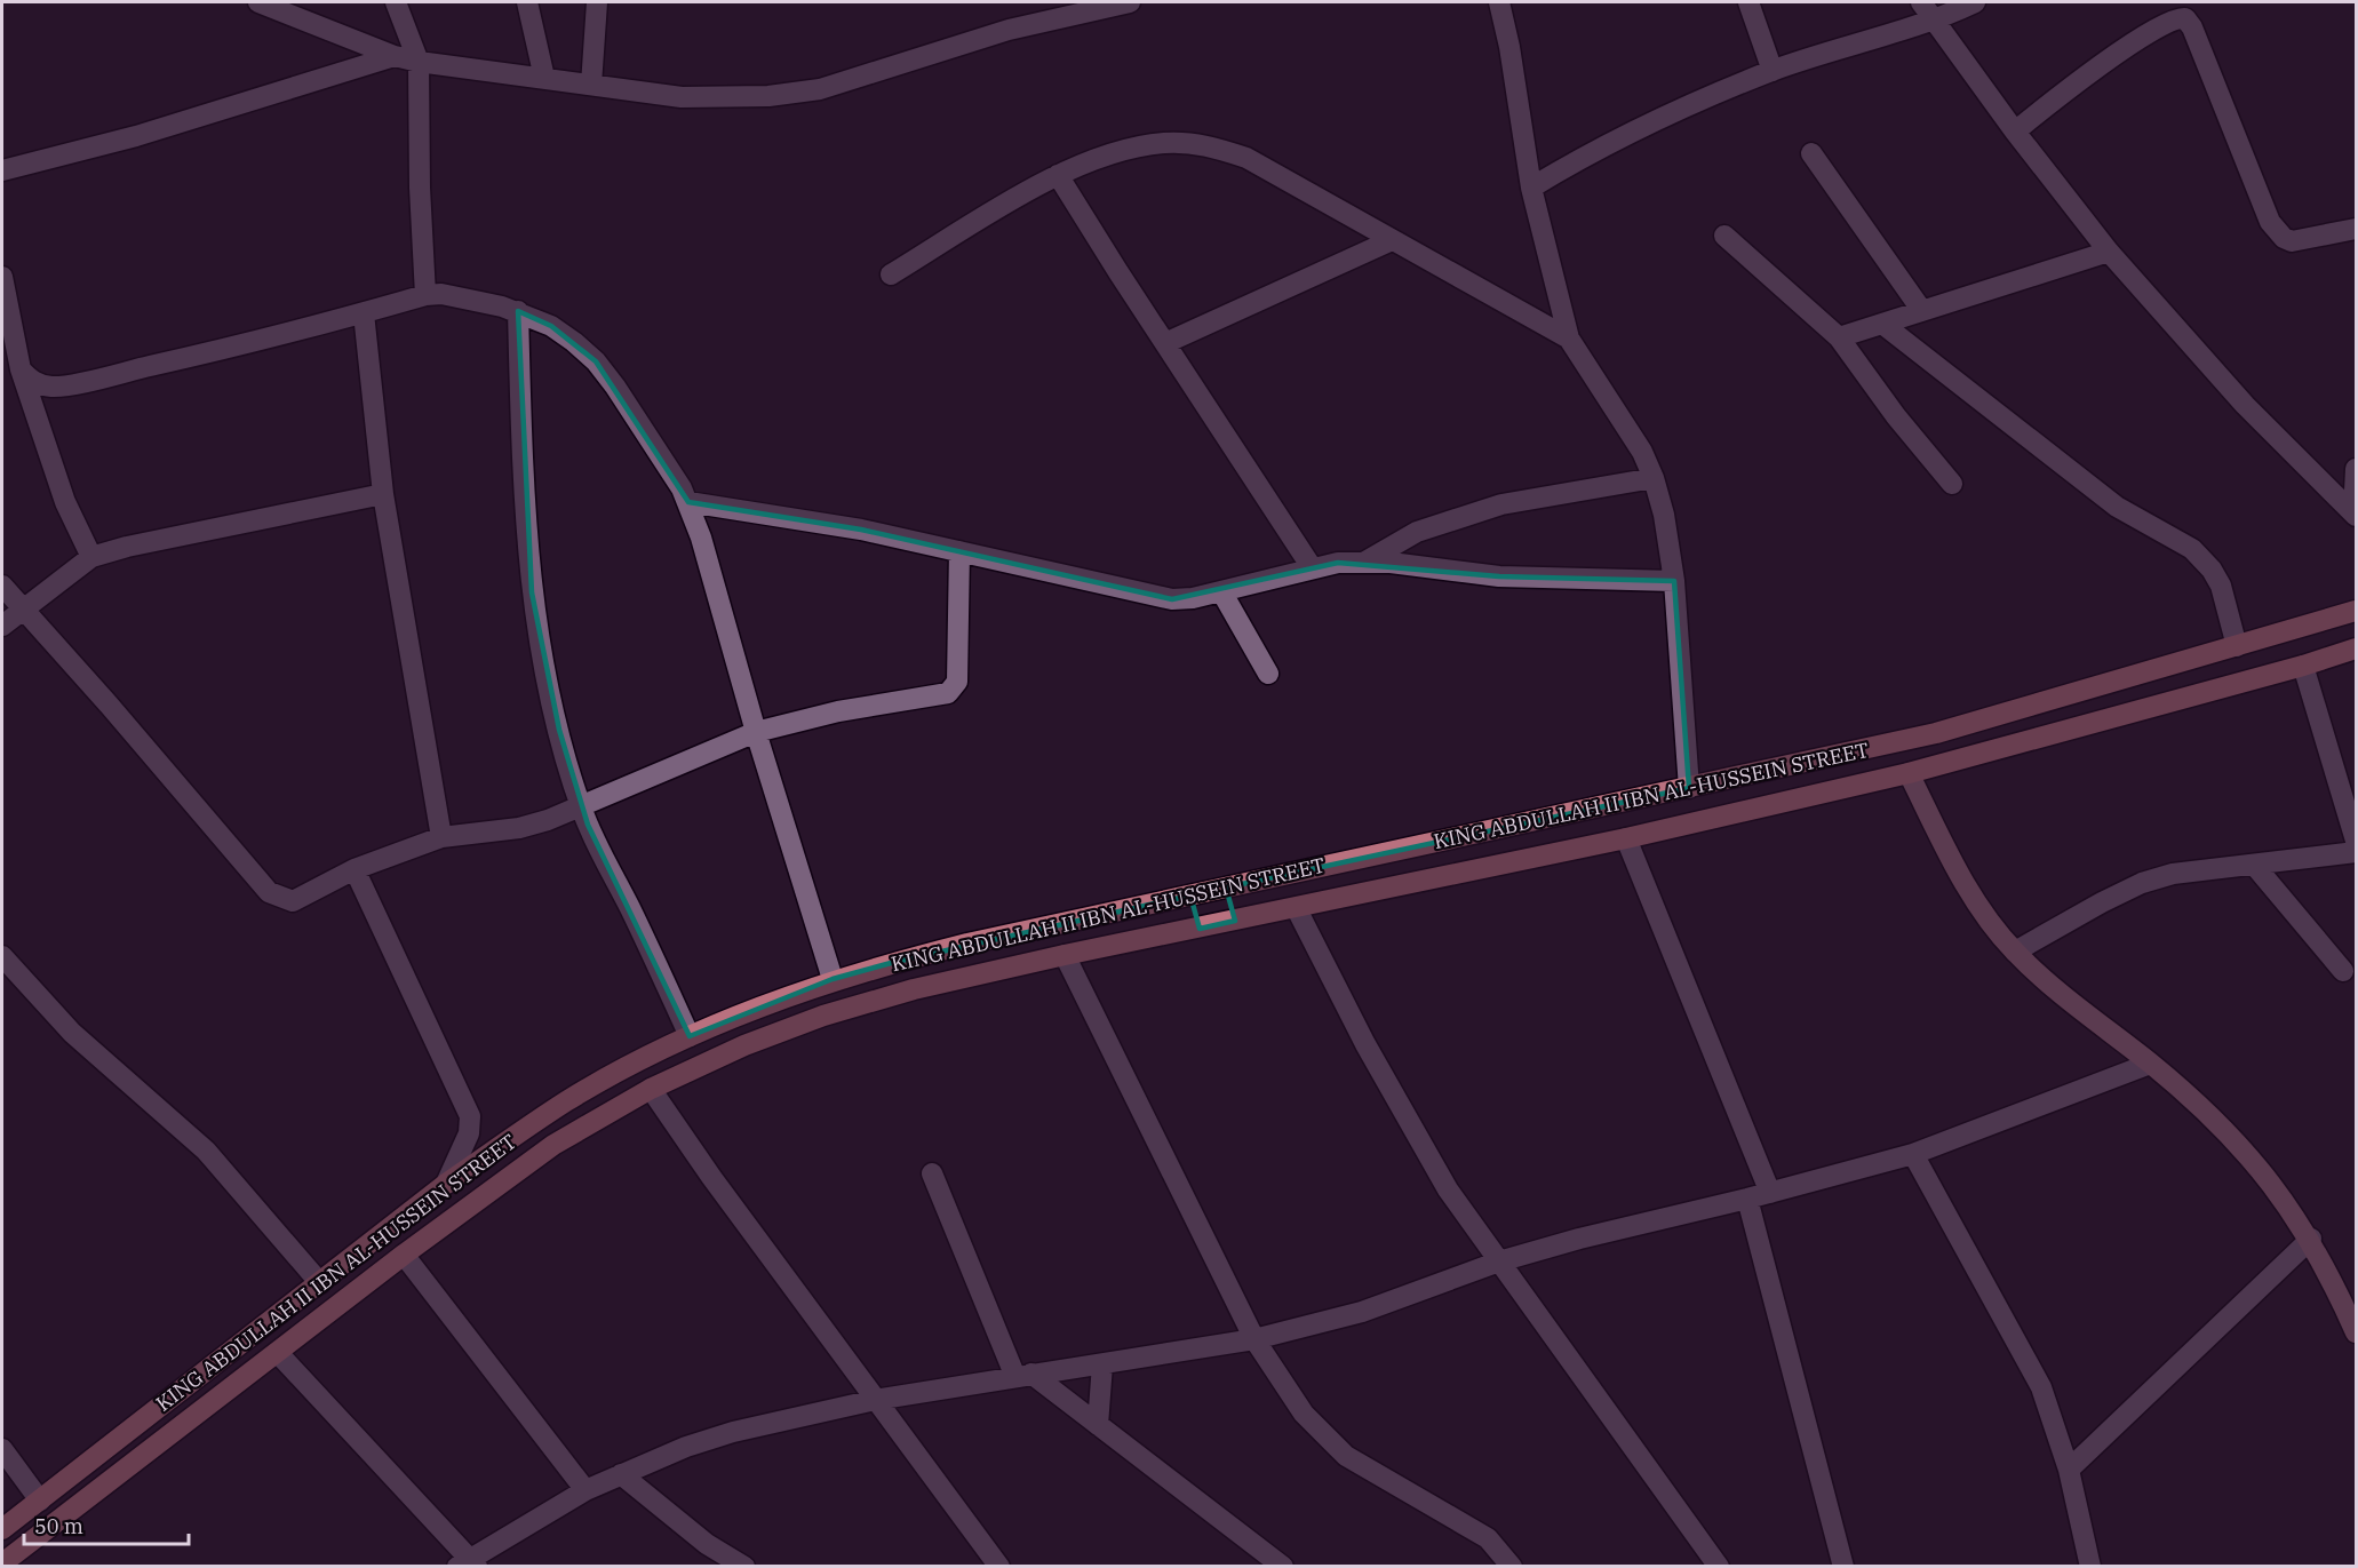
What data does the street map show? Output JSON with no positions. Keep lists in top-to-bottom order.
{
  "streets": {
    "main road": ["KING ABDULLAH II IBN AL-HUSSEIN STREET"]
  },
  "scale_bar": "50 m"
}
